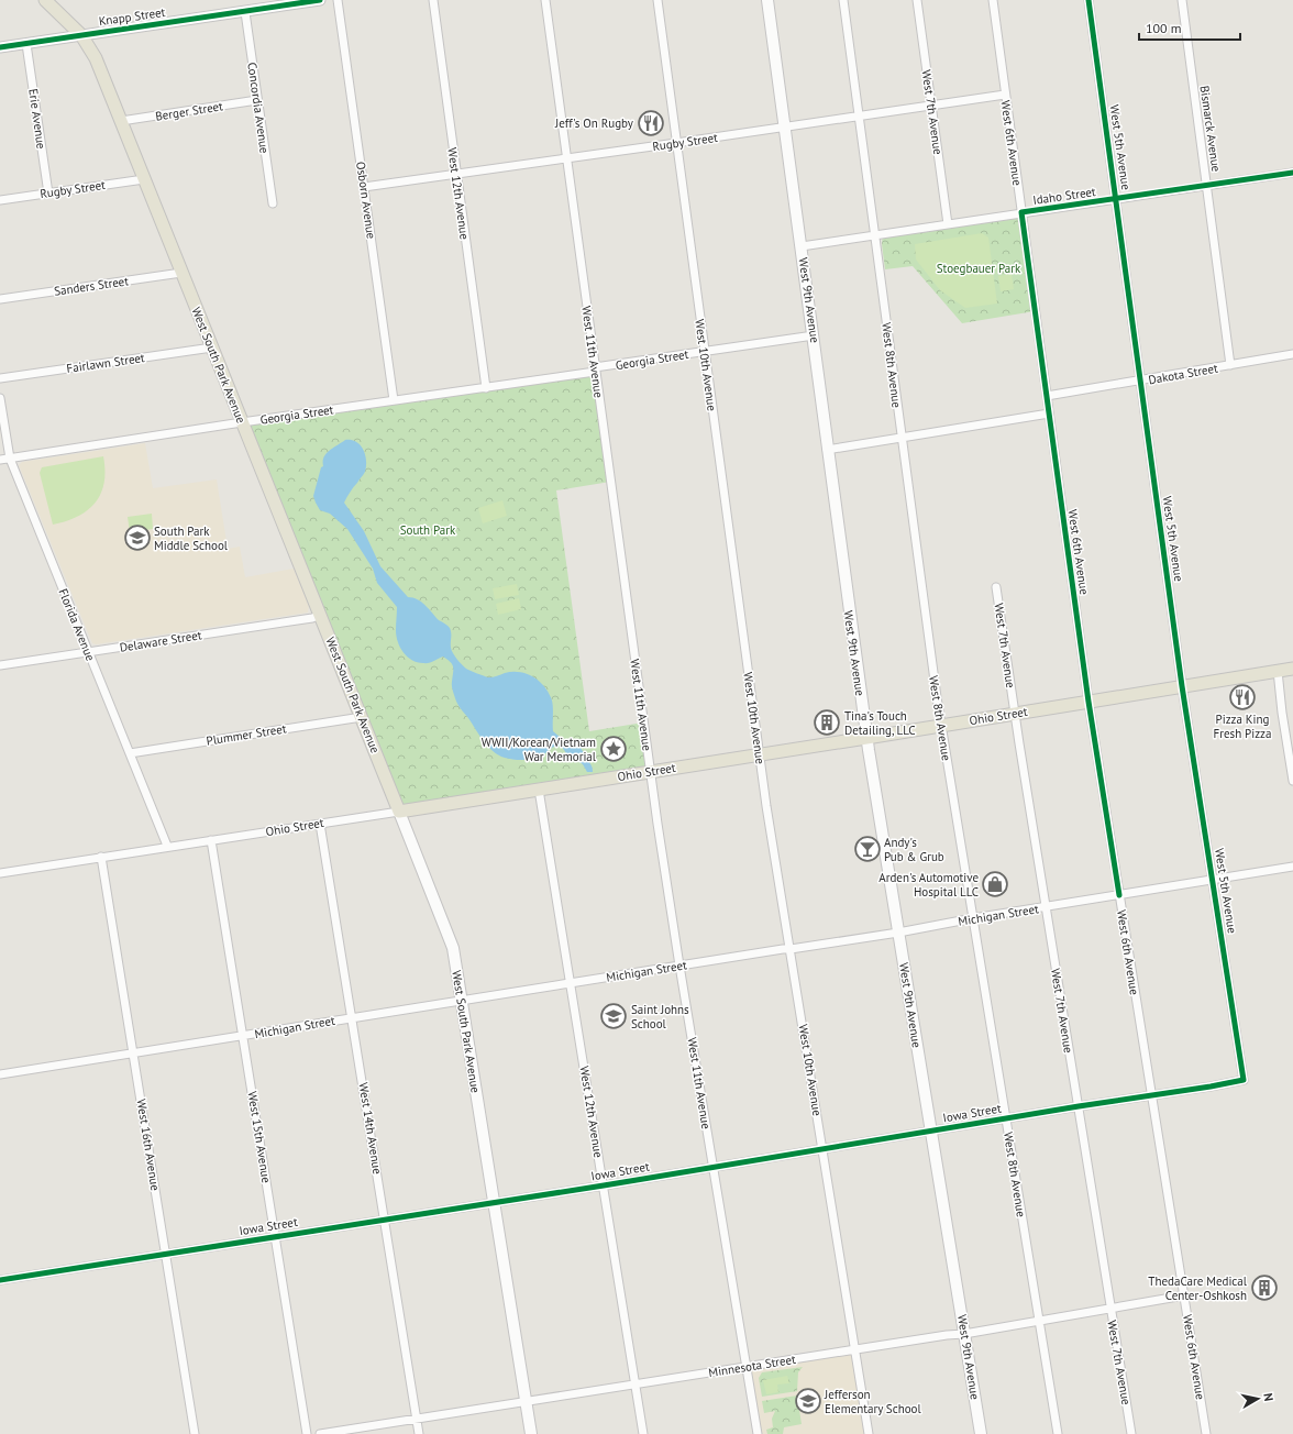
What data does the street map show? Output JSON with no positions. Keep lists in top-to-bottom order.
{
  "streets": {
    "main road": ["West 9th Avenue", "West South Park Avenue", "Ohio Street"],
    "street": [
      "Knapp Street",
      "Concordia Avenue",
      "Berger Street",
      "West 7th Avenue",
      "Erie Avenue",
      "Bismarck Avenue",
      "Rugby Street",
      "West 6th Avenue",
      "West 5th Avenue",
      "West 12th Avenue",
      "Idaho Street",
      "Osborn Avenue",
      "Sanders Street",
      "West 11th Avenue",
      "Georgia Street",
      "Fairlawn Street",
      "West 10th Avenue",
      "West 8th Avenue",
      "Dakota Street",
      "Florida Avenue",
      "Delaware Street",
      "Plummer Street",
      "Michigan Street",
      "Iowa Street",
      "West 14th Avenue",
      "West 15th Avenue",
      "West 16th Avenue",
      "Minnesota Street"
    ]
  },
  "crossings": [
    ["Knapp Street", "Concordia Avenue"],
    ["Knapp Street", "Erie Avenue"],
    ["Knapp Street", "West South Park Avenue"],
    ["Concordia Avenue", "Berger Street"],
    ["Berger Street", "West South Park Avenue"],
    ["West 7th Avenue", "Rugby Street"],
    ["West 7th Avenue", "Idaho Street"],
    ["West 7th Avenue", "Ohio Street"],
    ["West 7th Avenue", "Michigan Street"],
    ["West 7th Avenue", "Iowa Street"],
    ["West 7th Avenue", "Minnesota Street"],
    ["Erie Avenue", "Rugby Street"],
    ["Bismarck Avenue", "Idaho Street"],
    ["Bismarck Avenue", "Dakota Street"],
    ["Rugby Street", "West 6th Avenue"],
    ["Rugby Street", "West 12th Avenue"],
    ["Rugby Street", "Osborn Avenue"],
    ["Rugby Street", "West 9th Avenue"],
    ["Rugby Street", "West 11th Avenue"],
    ["Rugby Street", "West South Park Avenue"],
    ["Rugby Street", "West 10th Avenue"],
    ["Rugby Street", "West 8th Avenue"],
    ["West 6th Avenue", "Idaho Street"],
    ["West 6th Avenue", "Dakota Street"],
    ["West 6th Avenue", "Ohio Street"],
    ["West 6th Avenue", "Michigan Street"],
    ["West 6th Avenue", "Iowa Street"],
    ["West 6th Avenue", "Minnesota Street"],
    ["West 5th Avenue", "Idaho Street"],
    ["West 5th Avenue", "Dakota Street"],
    ["West 5th Avenue", "Ohio Street"],
    ["West 5th Avenue", "Michigan Street"],
    ["West 5th Avenue", "Iowa Street"],
    ["West 12th Avenue", "Georgia Street"],
    ["West 12th Avenue", "Ohio Street"],
    ["West 12th Avenue", "Michigan Street"],
    ["West 12th Avenue", "Iowa Street"],
    ["West 12th Avenue", "Minnesota Street"],
    ["Idaho Street", "West 9th Avenue"],
    ["Idaho Street", "West 8th Avenue"],
    ["Osborn Avenue", "Georgia Street"],
    ["Sanders Street", "West South Park Avenue"],
    ["West 9th Avenue", "Georgia Street"],
    ["West 9th Avenue", "Ohio Street"],
    ["West 9th Avenue", "Michigan Street"],
    ["West 9th Avenue", "Iowa Street"],
    ["West 9th Avenue", "Minnesota Street"],
    ["West 11th Avenue", "Georgia Street"],
    ["West 11th Avenue", "Ohio Street"],
    ["West 11th Avenue", "Michigan Street"],
    ["West 11th Avenue", "Iowa Street"],
    ["West 11th Avenue", "Minnesota Street"],
    ["Georgia Street", "West South Park Avenue"],
    ["Georgia Street", "West 10th Avenue"],
    ["Georgia Street", "Florida Avenue"],
    ["Fairlawn Street", "West South Park Avenue"],
    ["West South Park Avenue", "Delaware Street"],
    ["West South Park Avenue", "Ohio Street"],
    ["West South Park Avenue", "Plummer Street"],
    ["West South Park Avenue", "Michigan Street"],
    ["West South Park Avenue", "Iowa Street"],
    ["West South Park Avenue", "Minnesota Street"],
    ["West 10th Avenue", "Ohio Street"],
    ["West 10th Avenue", "Michigan Street"],
    ["West 10th Avenue", "Iowa Street"],
    ["West 10th Avenue", "Minnesota Street"],
    ["West 8th Avenue", "Ohio Street"],
    ["West 8th Avenue", "Michigan Street"],
    ["West 8th Avenue", "Iowa Street"],
    ["West 8th Avenue", "Minnesota Street"],
    ["Florida Avenue", "Delaware Street"],
    ["Florida Avenue", "Ohio Street"],
    ["Florida Avenue", "Plummer Street"],
    ["Ohio Street", "West 14th Avenue"],
    ["Ohio Street", "West 15th Avenue"],
    ["Ohio Street", "West 16th Avenue"],
    ["Michigan Street", "West 14th Avenue"],
    ["Michigan Street", "West 15th Avenue"],
    ["Michigan Street", "West 16th Avenue"],
    ["Iowa Street", "West 14th Avenue"],
    ["Iowa Street", "West 15th Avenue"],
    ["Iowa Street", "West 16th Avenue"],
    ["West 14th Avenue", "Minnesota Street"]
  ],
  "parks": ["Stoegbauer Park", "South Park"],
  "places": {
    "restaurant": ["Jeff's On Rugby", "Pizza King Fresh Pizza"],
    "school or university": ["South Park Middle School", "Saint Johns School", "Jefferson Elementary School"],
    "building": ["Tina's Touch Detailing, LLC", "ThedaCare Medical Center-Oshkosh"],
    "place": ["WWII/Korean/Vietnam War Memorial"],
    "bar": ["Andy's Pub & Grub"],
    "shop": ["Arden's Automotive Hospital LLC"]
  },
  "scale_bar": "100 m",
  "north": "right"
}
